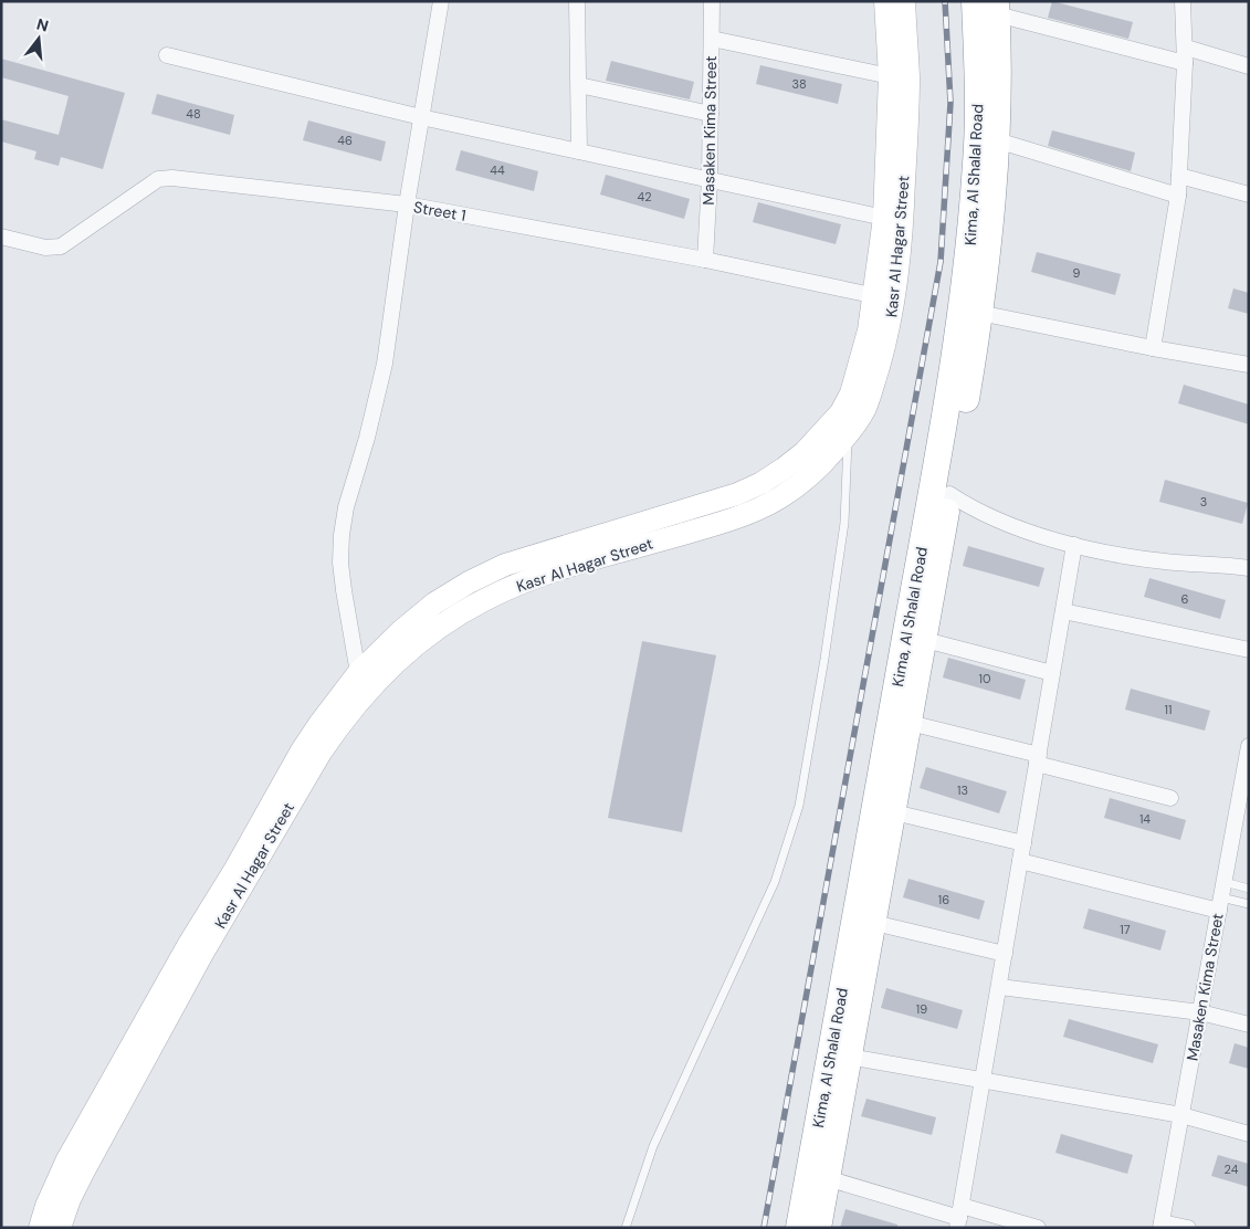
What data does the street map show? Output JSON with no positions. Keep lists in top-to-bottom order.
{
  "streets": {
    "highway": ["Kima, Al Shalal Road"],
    "main road": ["Kasr Al Hagar Street"],
    "street": ["Masaken Kima Street", "Street 1"]
  },
  "crossings": [
    ["Masaken Kima Street", "Street 1"],
    ["Street 1", "Kasr Al Hagar Street"]
  ],
  "house_numbers": [
    "38",
    "48",
    "46",
    "44",
    "42",
    "9",
    "3",
    "6",
    "10",
    "11",
    "13",
    "14",
    "16",
    "17",
    "19",
    "24"
  ],
  "north": "top"
}
